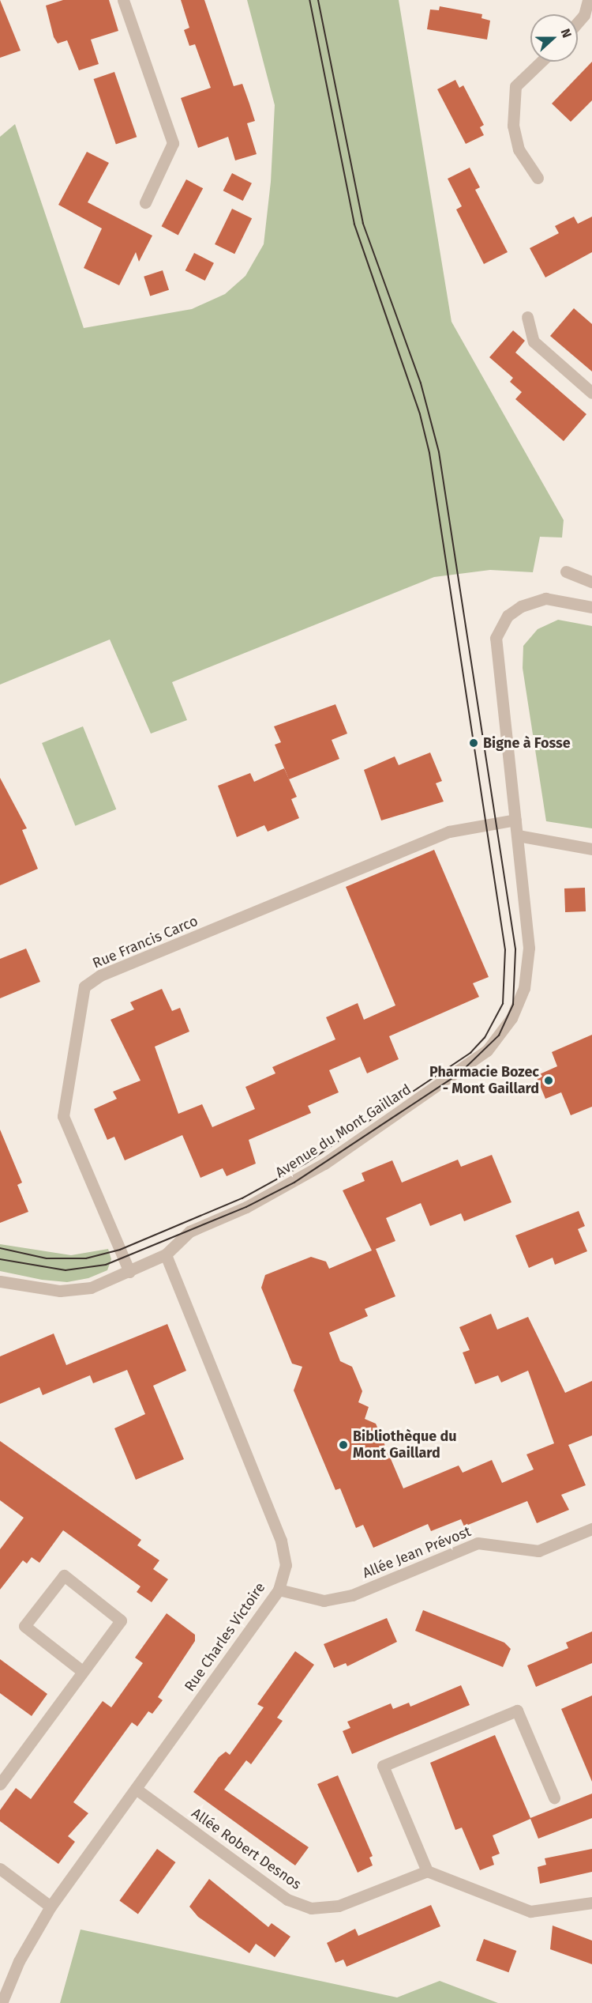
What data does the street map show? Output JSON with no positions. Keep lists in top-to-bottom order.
{
  "streets": {
    "street": [
      "Rue Francis Carco",
      "Avenue du Mont Gaillard",
      "Allée Jean Prévost",
      "Rue Charles Victoire",
      "Allée Robert Desnos"
    ]
  },
  "crossings": [
    ["Rue Francis Carco", "Avenue du Mont Gaillard"],
    ["Avenue du Mont Gaillard", "Rue Charles Victoire"],
    ["Allée Jean Prévost", "Rue Charles Victoire"],
    ["Rue Charles Victoire", "Allée Robert Desnos"]
  ],
  "places": ["Bigne à Fosse", "Pharmacie Bozec - Mont Gaillard", "Bibliothèque du Mont Gaillard"],
  "north": "right"
}
